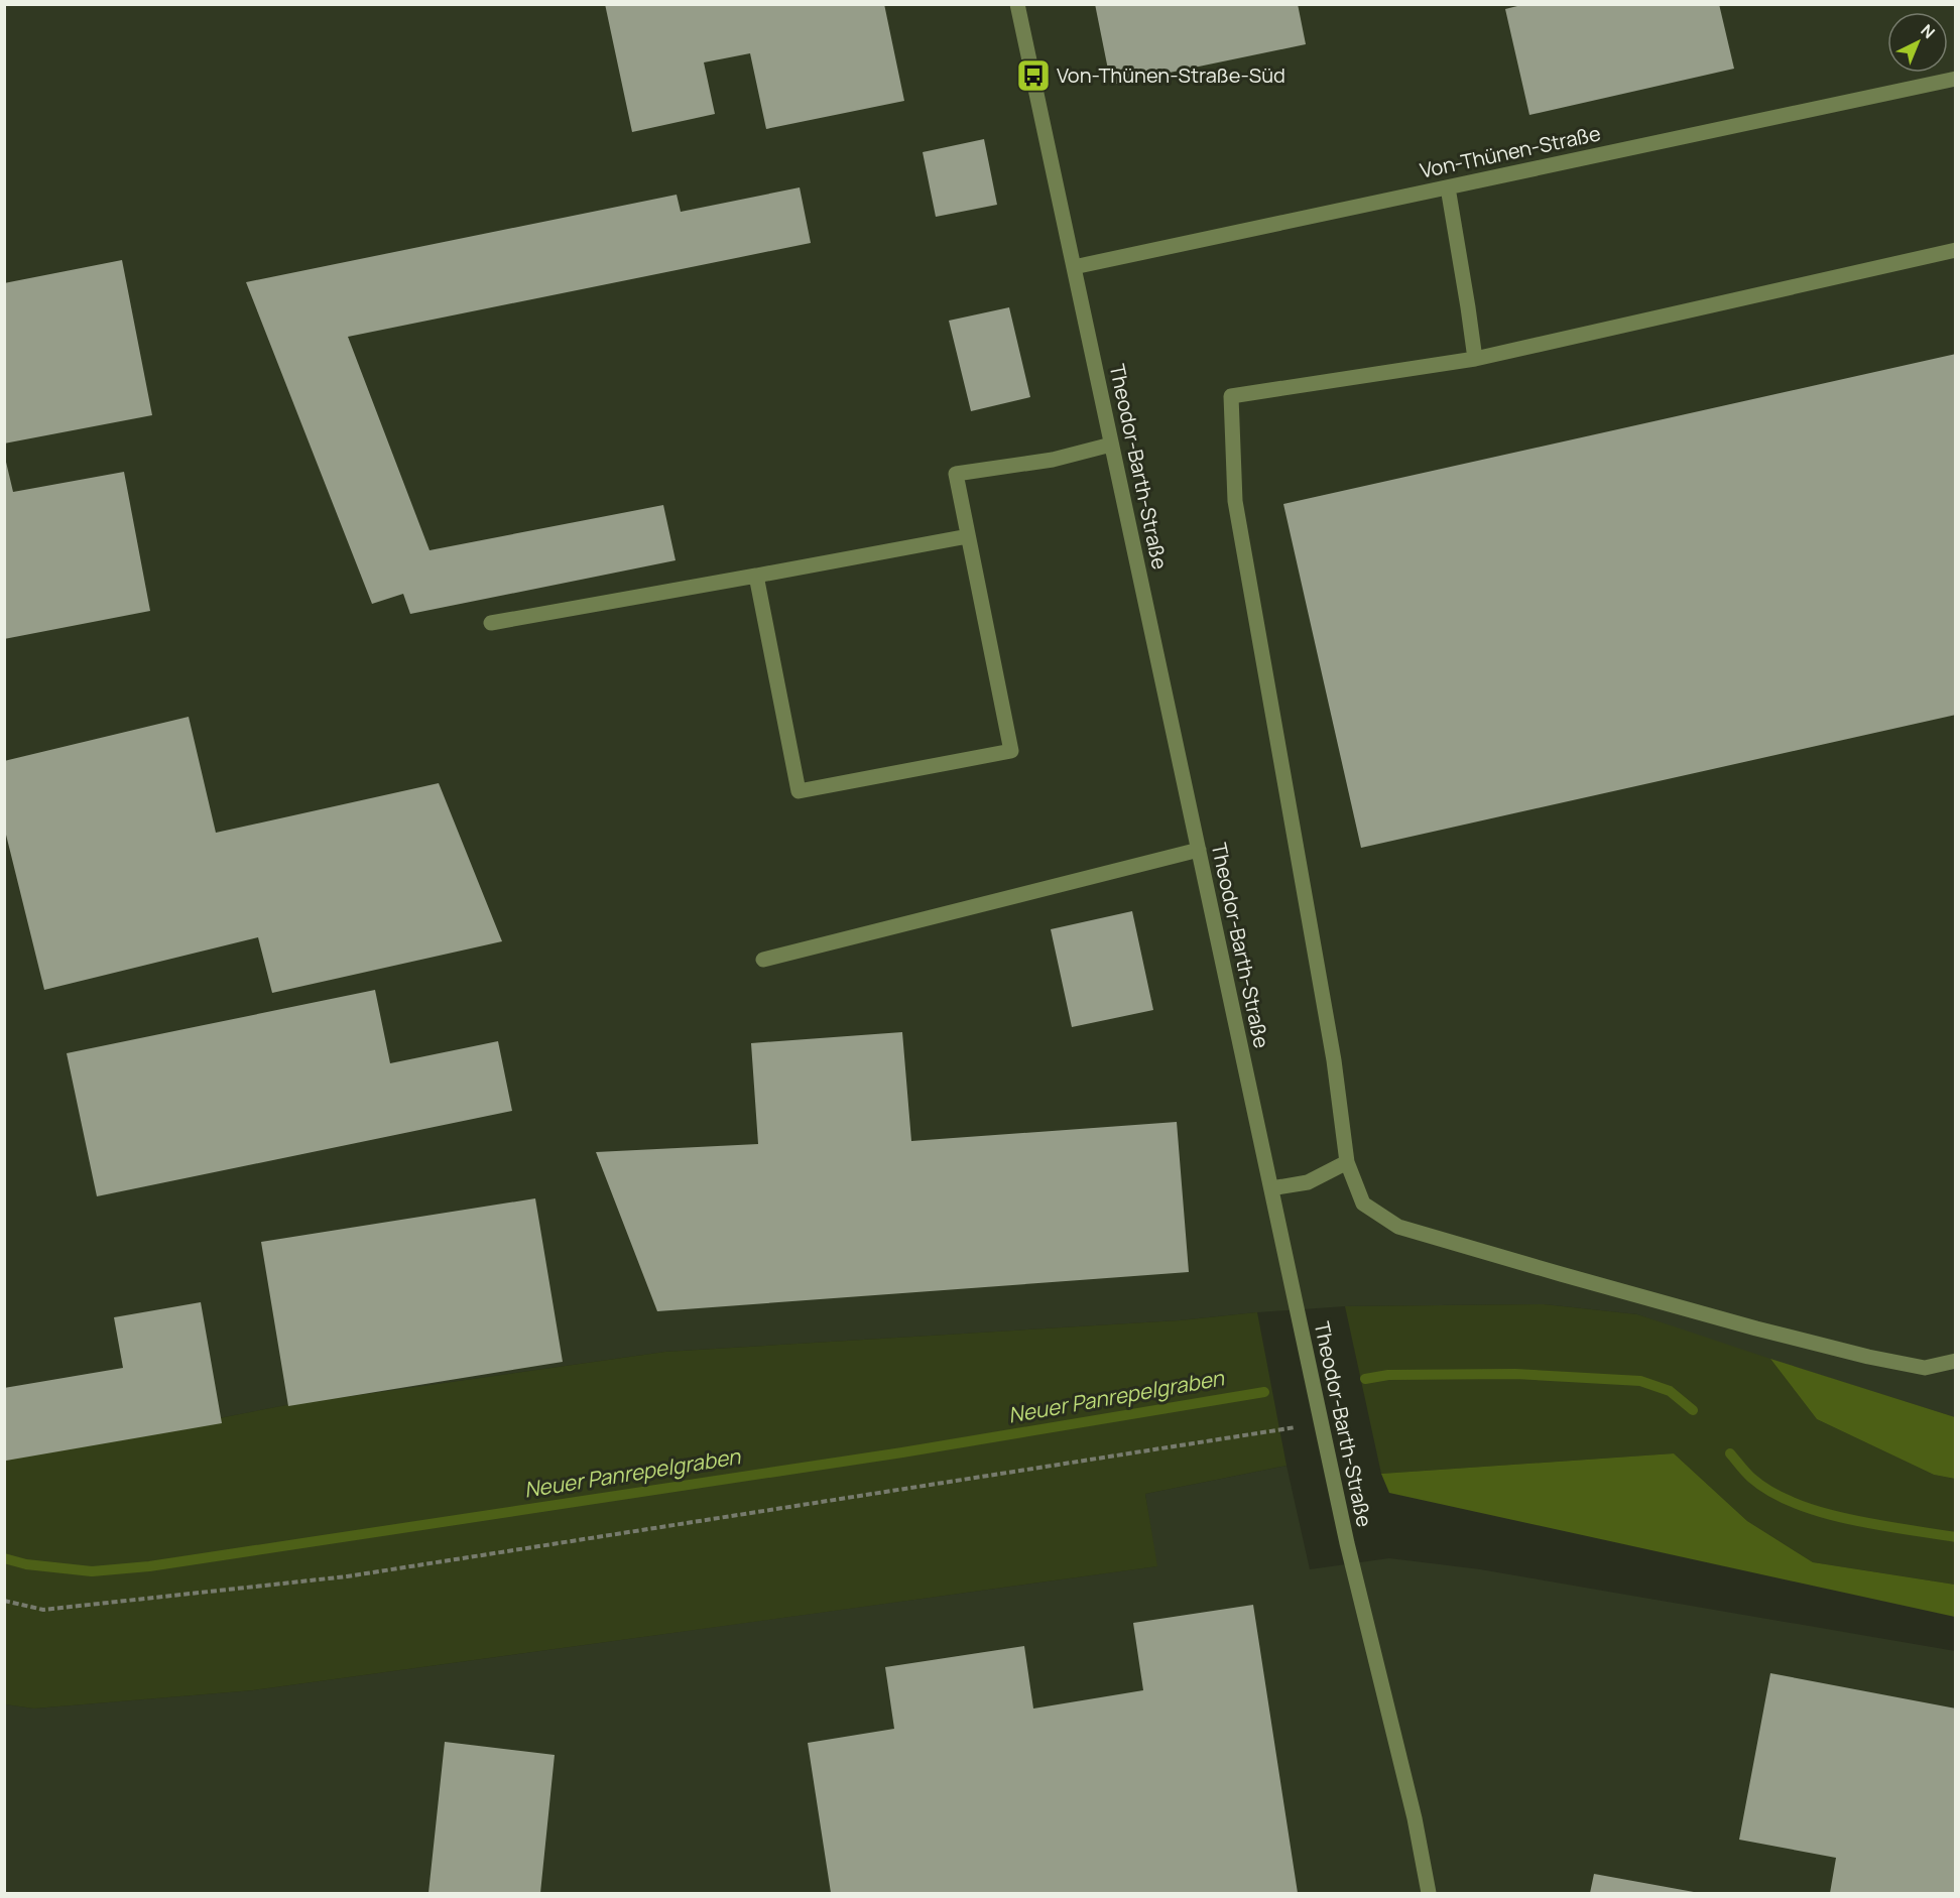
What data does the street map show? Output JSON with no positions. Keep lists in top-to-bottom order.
{
  "streets": {
    "street": ["Von-Thünen-Straße", "Theodor-Barth-Straße"]
  },
  "crossings": [
    ["Von-Thünen-Straße", "Theodor-Barth-Straße"]
  ],
  "water": ["Neuer Panrepelgraben"],
  "places": {
    "bus stop": ["Von-Thünen-Straße-Süd"]
  },
  "north": "top right"
}
